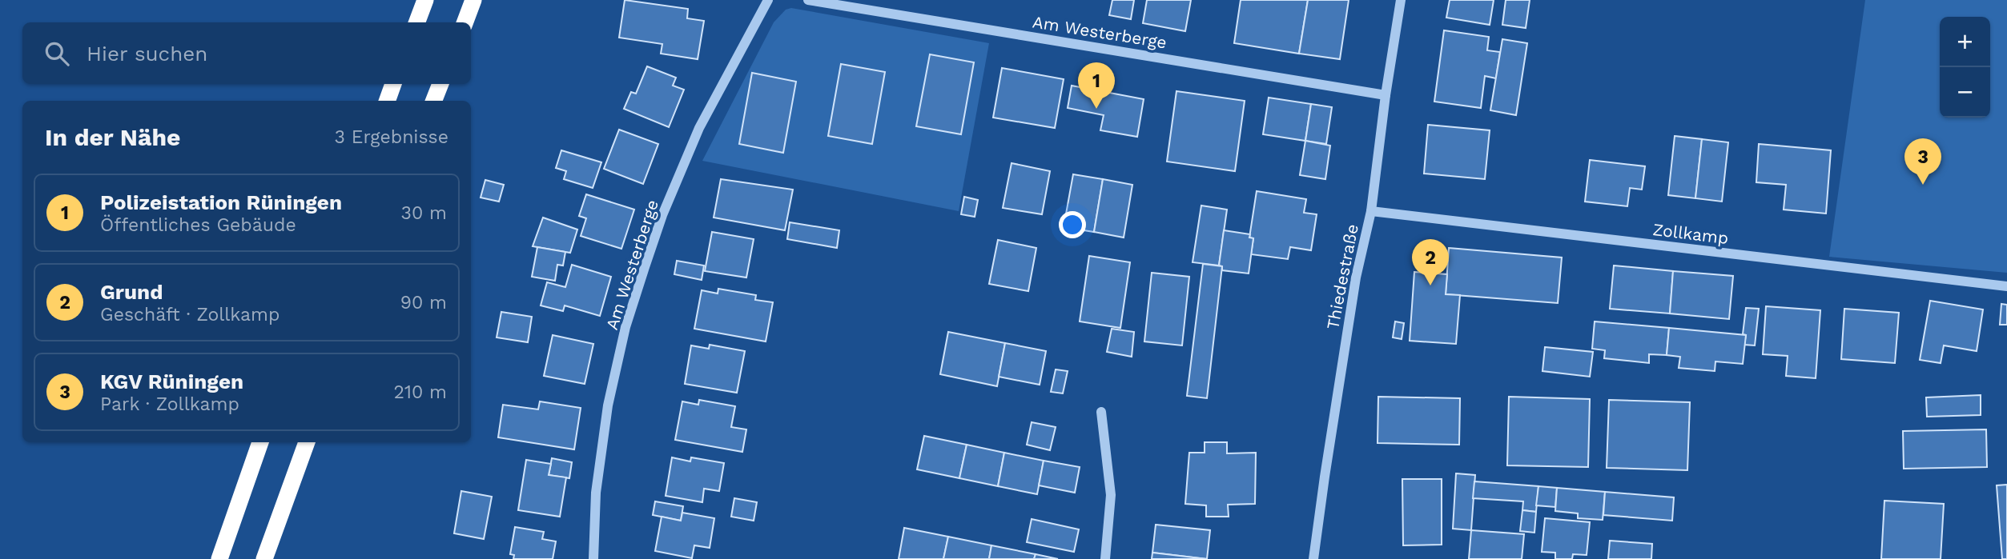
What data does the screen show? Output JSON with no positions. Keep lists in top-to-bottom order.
{
  "streets": {
    "street": ["Am Westerberge", "Zollkamp", "Thiedestraße"]
  },
  "crossings": [
    ["Am Westerberge", "Thiedestraße"],
    ["Zollkamp", "Thiedestraße"]
  ],
  "page": {
    "map_buttons": ["+", "−"],
    "search": "Hier suchen",
    "pins": ["1", "3", "2"],
    "heading": ["In der Nähe", "3 Ergebnisse"],
    "list": [
      {
        "mark": "1",
        "name": "Polizeistation Rüningen",
        "note": "Öffentliches Gebäude",
        "value": "30 m"
      },
      {
        "mark": "2",
        "name": "Grund",
        "note": "Geschäft · Zollkamp",
        "value": "90 m"
      },
      {
        "mark": "3",
        "name": "KGV Rüningen",
        "note": "Park · Zollkamp",
        "value": "210 m"
      }
    ]
  }
}
